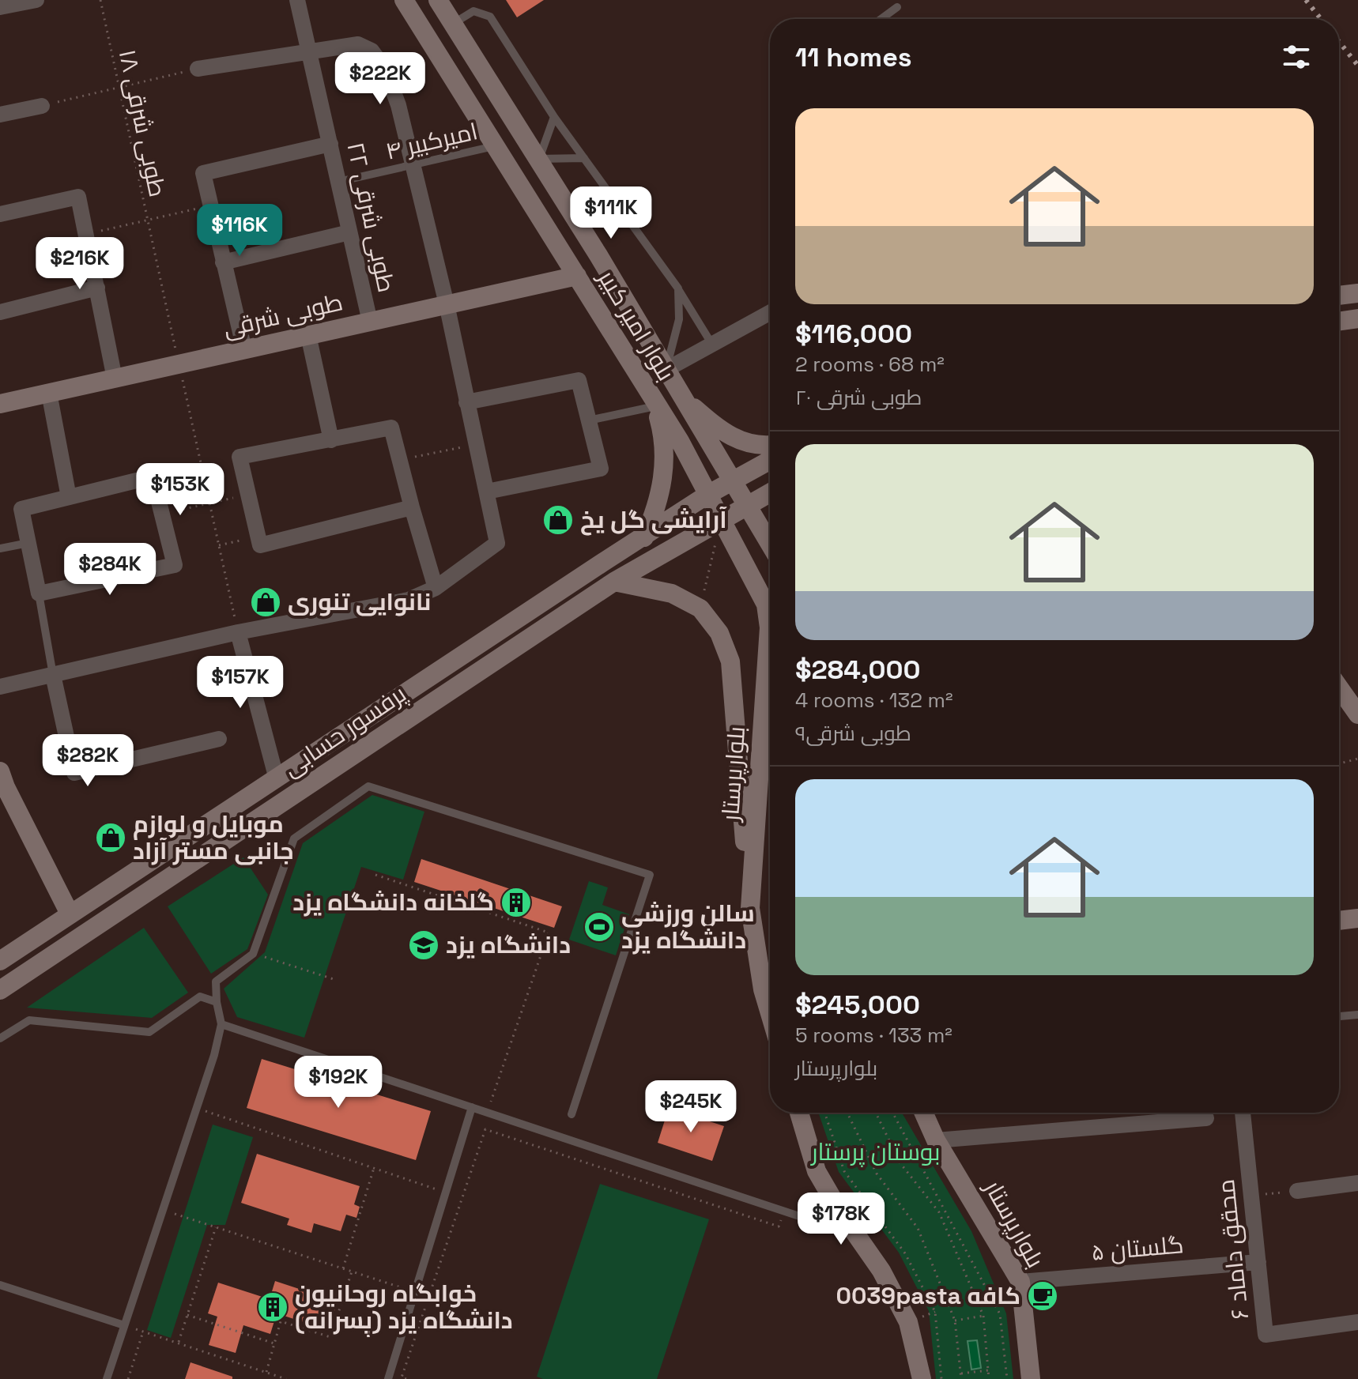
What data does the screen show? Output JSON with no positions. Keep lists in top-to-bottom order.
{
  "streets": {
    "main road": [
      "طوبی شرقی",
      "بلوار امیر کبیر",
      "پرفسور حسابی",
      "بلوارپرستار"
    ],
    "street": ["طوبی شرقی ۲۲", "گلستان ۵", "محقق داماد ۶"],
    "lane": ["امیرکبیر ۴"],
    "path": ["طوبی شرقی ۱۸"]
  },
  "crossings": [
    ["طوبی شرقی ۱۸", "طوبی شرقی"],
    ["امیرکبیر ۴", "طوبی شرقی ۲۲"],
    ["امیرکبیر ۴", "بلوار امیر کبیر"],
    ["طوبی شرقی ۲۲", "طوبی شرقی"],
    ["طوبی شرقی", "بلوار امیر کبیر"],
    ["بلوار امیر کبیر", "پرفسور حسابی"],
    ["بلوار امیر کبیر", "بلوارپرستار"],
    ["پرفسور حسابی", "بلوارپرستار"],
    ["بلوارپرستار", "گلستان ۵"],
    ["گلستان ۵", "محقق داماد ۶"]
  ],
  "parks": ["بوستان پرستار"],
  "places": {
    "shop": ["آرایشی گل یخ", "نانوایی تنوری", "موبایل و لوازم جانبی مستر آزاد"],
    "building": ["گلخانه دانشگاه یزد", "خوابگاه روحانیون (پسرانه) دانشگاه یزد"],
    "sports": ["سالن ورزشی دانشگاه یزد"],
    "school or university": ["دانشگاه یزد"],
    "cafe": ["0039pasta کافه"]
  },
  "page": {
    "heading": "11 homes",
    "price": [
      "$222K",
      "$111K",
      "$116K",
      "$216K",
      "$153K",
      "$284K",
      "$157K",
      "$282K",
      "$192K",
      "$245K",
      "$178K"
    ],
    "list": [
      {
        "name": "$116,000",
        "note": "2 rooms · 68 m² · طوبی شرقی ۲۰"
      },
      {
        "name": "$284,000",
        "note": "4 rooms · 132 m² · طوبی شرقی۹"
      },
      {
        "name": "$245,000",
        "note": "5 rooms · 133 m² · بلوارپرستار"
      }
    ]
  }
}
